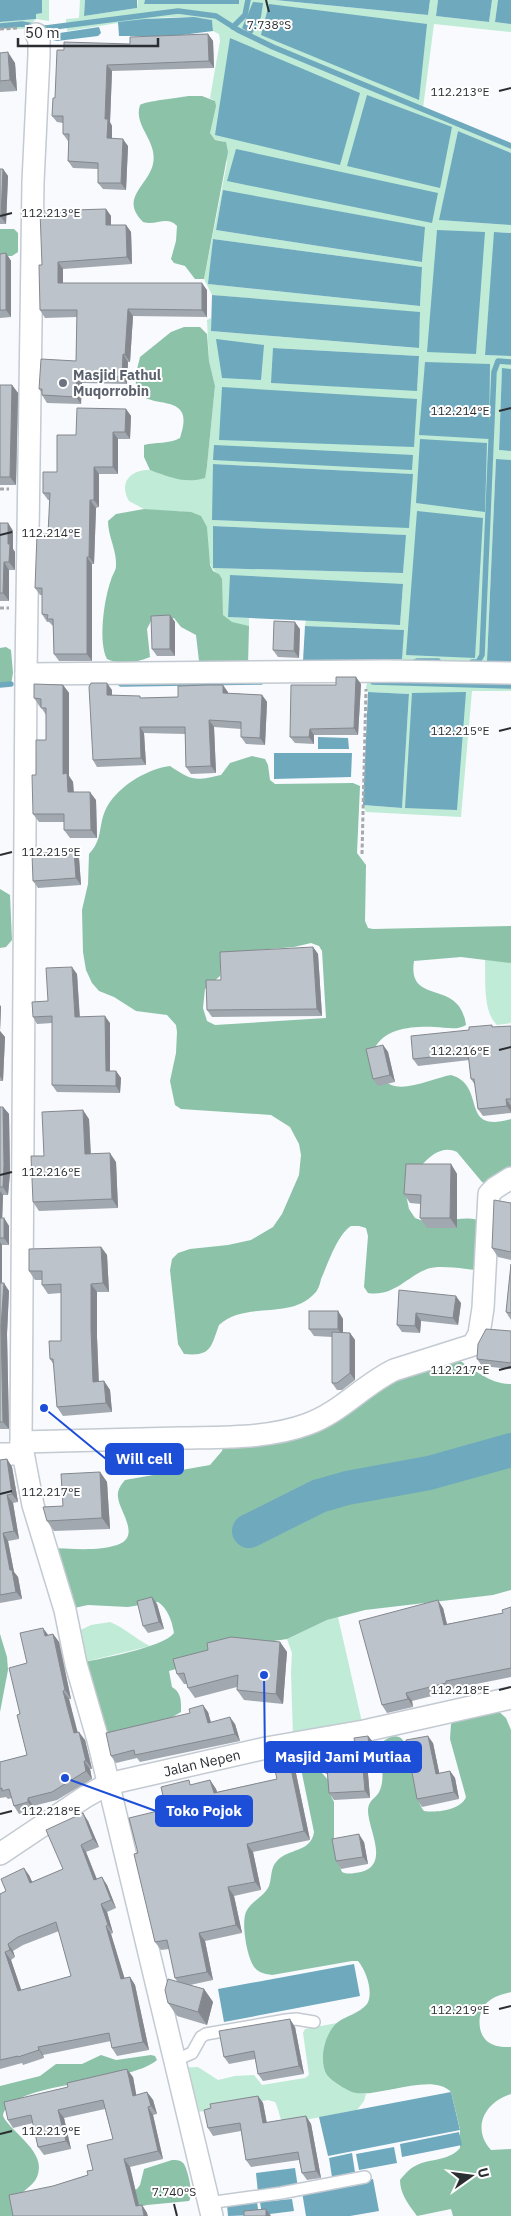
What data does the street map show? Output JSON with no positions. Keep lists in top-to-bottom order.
{
  "streets": {
    "street": ["Jalan Nepen"]
  },
  "places": [
    "Masjid Fathul Muqorrobin",
    "Will cell",
    "Masjid Jami Mutiaa",
    "Toko Pojok"
  ],
  "scale_bar": "50 m",
  "north": "right",
  "coordinates": [
    "7.738°S",
    "112.213°E",
    "112.214°E",
    "112.215°E",
    "112.216°E",
    "112.217°E",
    "112.218°E",
    "112.219°E",
    "7.740°S"
  ]
}
